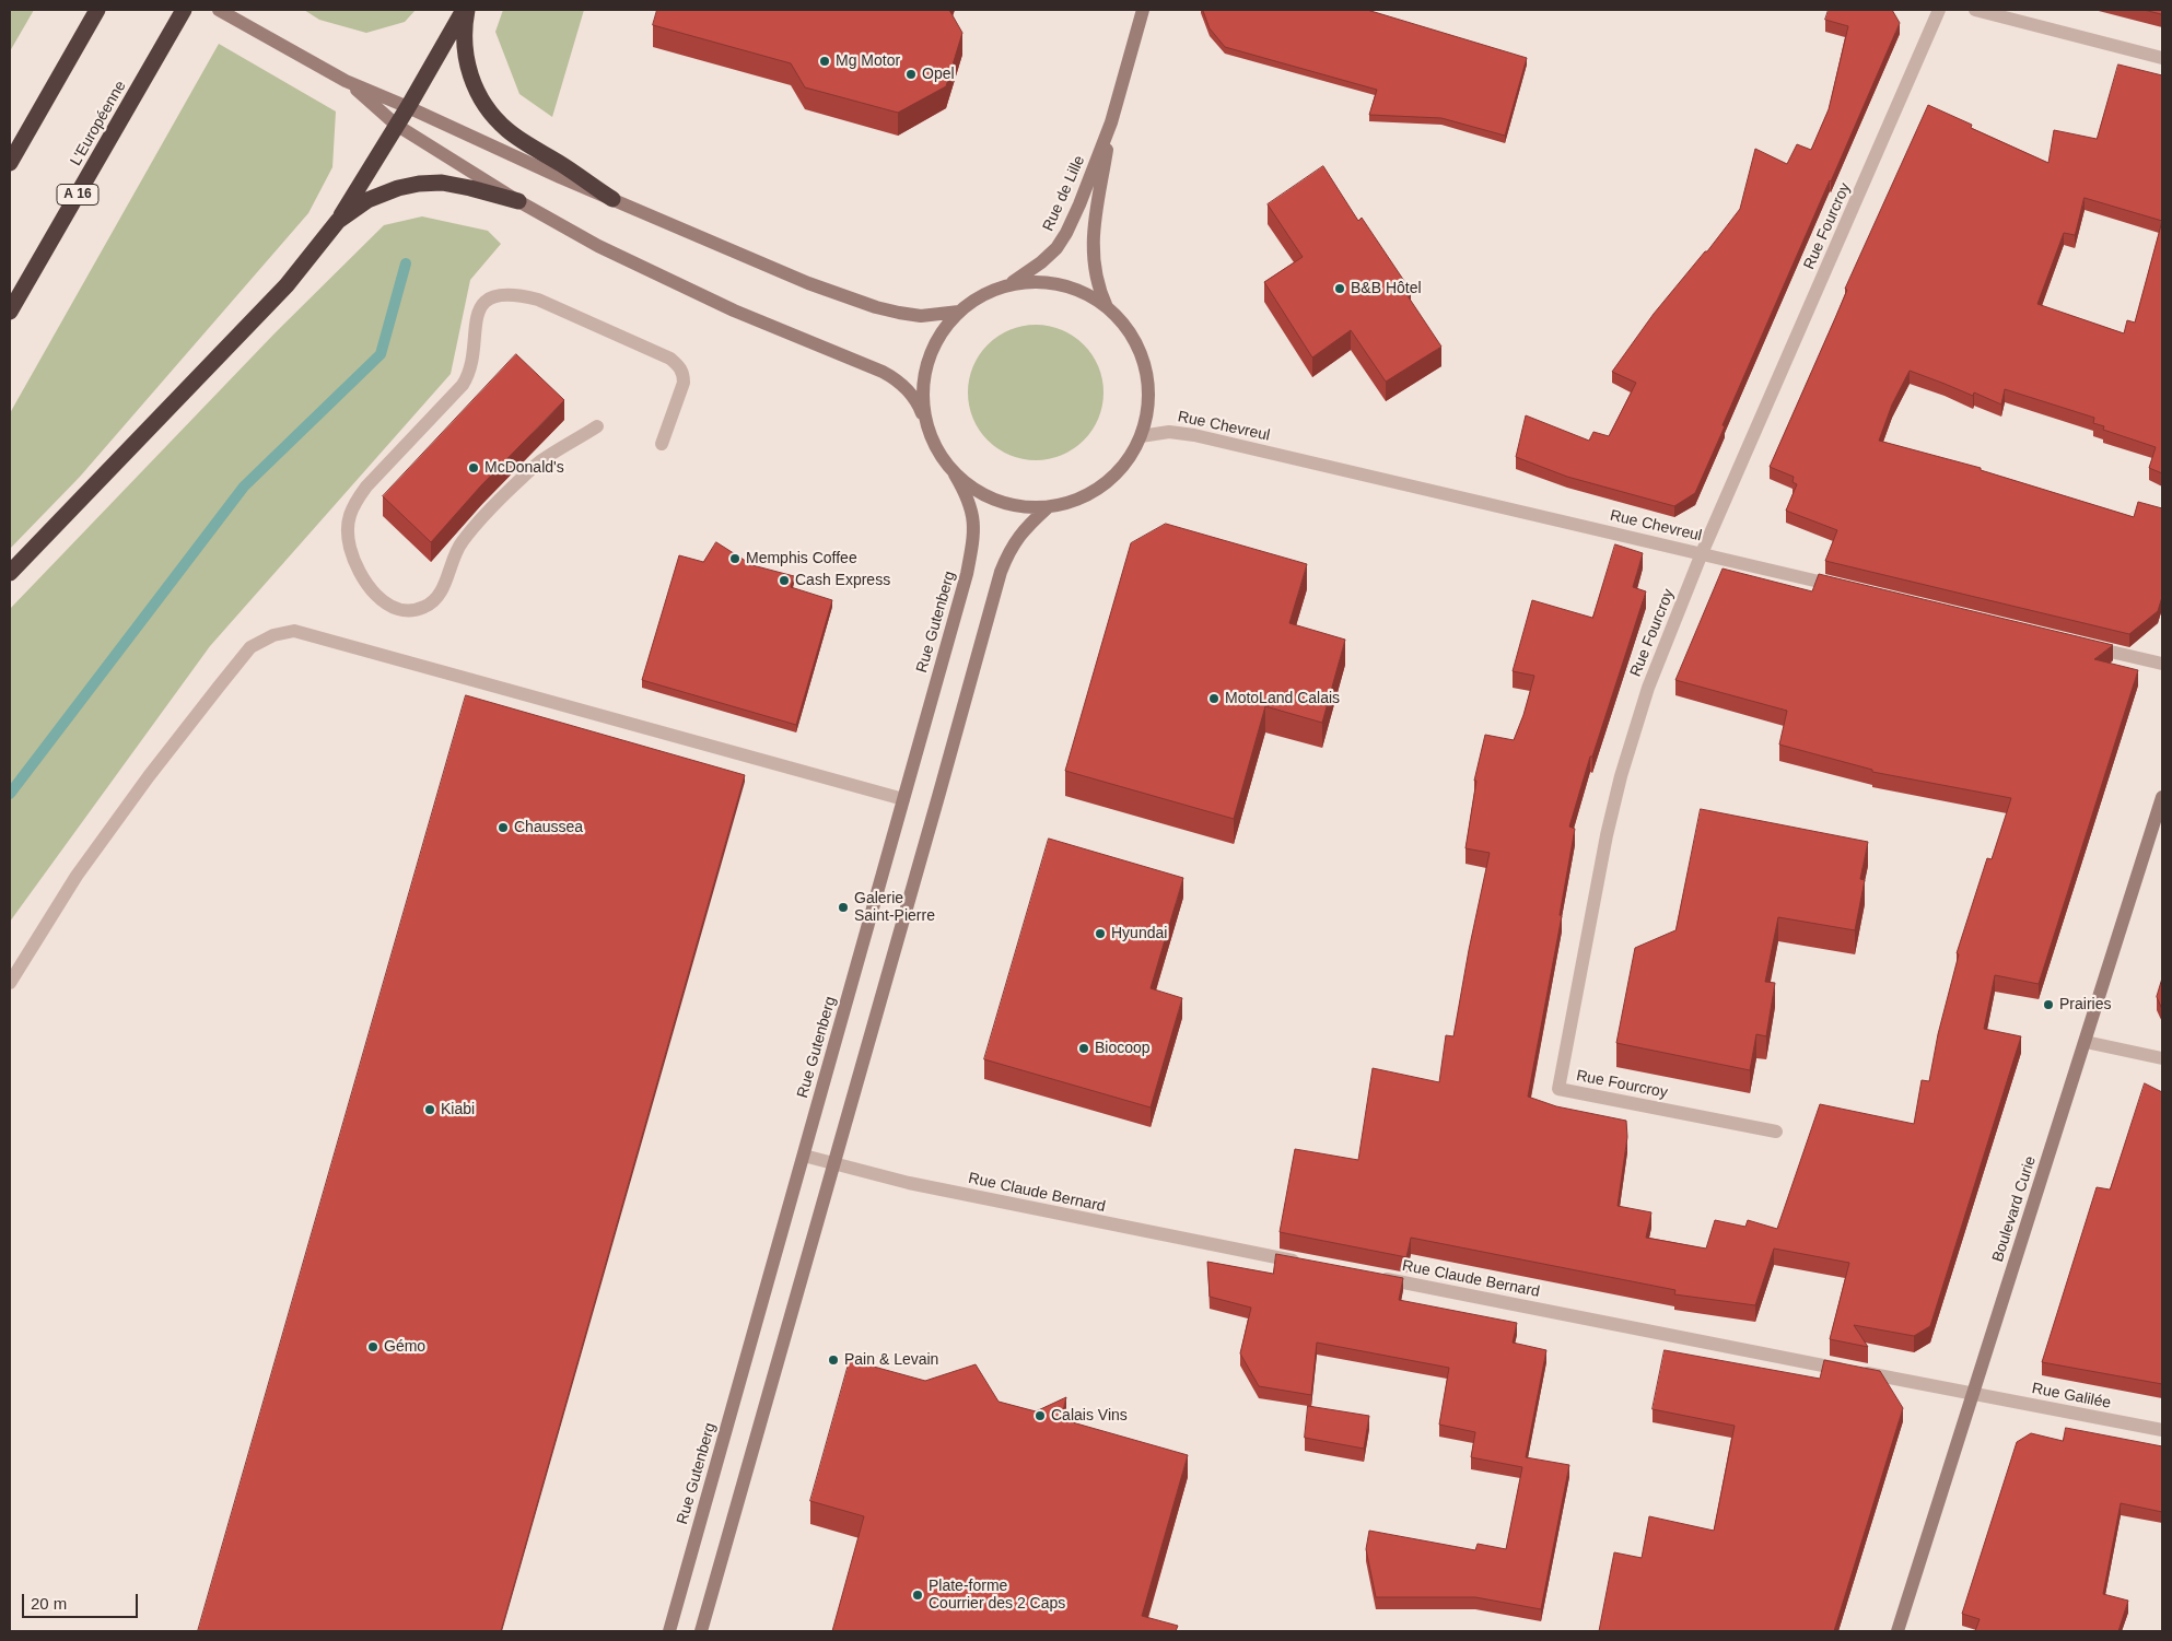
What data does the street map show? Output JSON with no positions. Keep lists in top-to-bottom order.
{
  "streets": {
    "highway": ["L'Européenne", "A 16"],
    "street": [
      "Rue de Lille",
      "Rue Fourcroy",
      "Rue Chevreul",
      "Rue Gutenberg",
      "Rue Claude Bernard",
      "Boulevard Curie",
      "Rue Galilée"
    ]
  },
  "crossings": [
    ["Rue Fourcroy", "Rue Chevreul"],
    ["Rue Gutenberg", "Rue Claude Bernard"],
    ["Rue Claude Bernard", "Boulevard Curie"],
    ["Rue Claude Bernard", "Rue Galilée"],
    ["Boulevard Curie", "Rue Galilée"]
  ],
  "places": [
    "Mg Motor",
    "Opel",
    "B&B Hôtel",
    "McDonald's",
    "Memphis Coffee",
    "Cash Express",
    "MotoLand Calais",
    "Chaussea",
    "Galerie Saint-Pierre",
    "Hyundai",
    "Prairies",
    "Biocoop",
    "Kiabi",
    "Gémo",
    "Pain & Levain",
    "Calais Vins",
    "Plate-forme Courrier des 2 Caps"
  ],
  "scale_bar": "20 m"
}
